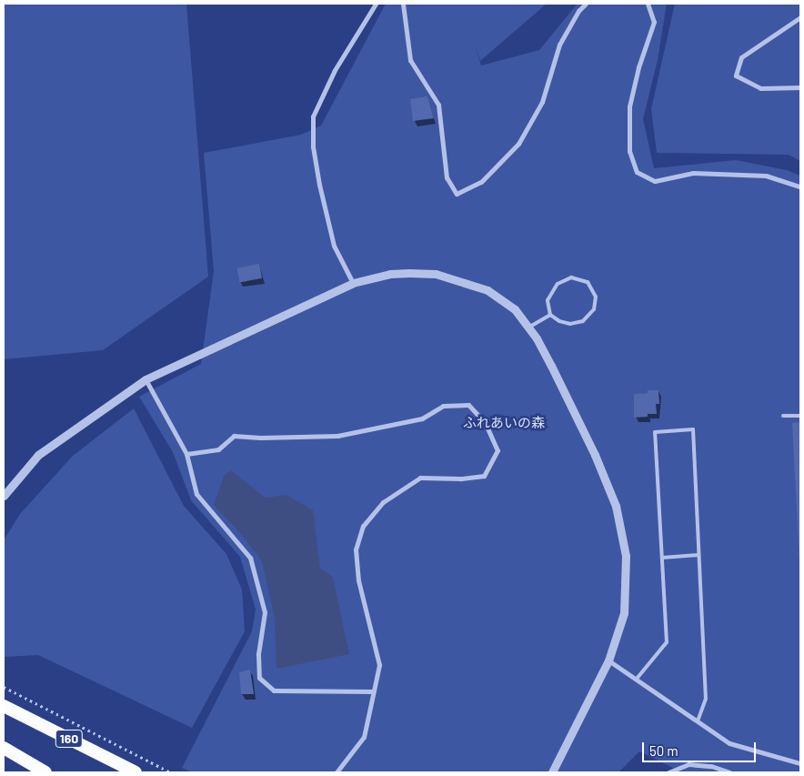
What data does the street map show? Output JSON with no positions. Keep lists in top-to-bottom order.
{
  "streets": {
    "highway": ["160"]
  },
  "parks": ["ふれあいの森"],
  "scale_bar": "50 m"
}
